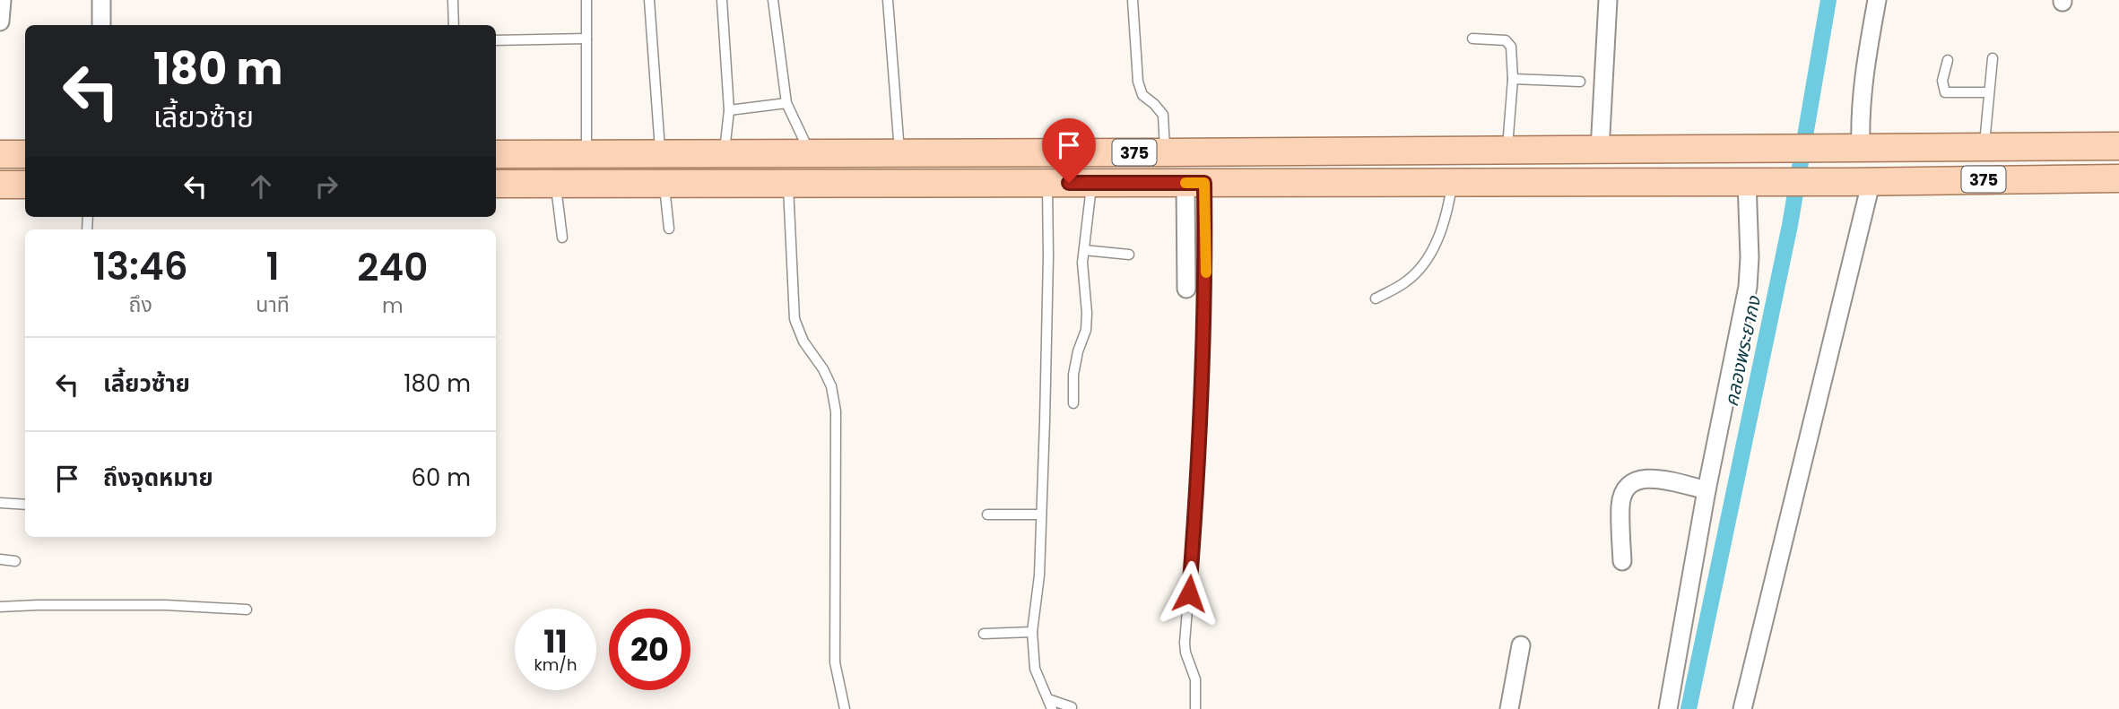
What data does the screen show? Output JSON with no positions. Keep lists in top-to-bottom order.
{
  "streets": {
    "main road": ["375"]
  },
  "water": ["คลองพระยากง"],
  "page": {
    "turn": ["180 m", "เลี้ยวซ้าย"],
    "eta": [
      "13:46",
      "ถึง",
      "1",
      "นาที",
      "240",
      "m"
    ],
    "list": [
      {
        "name": "เลี้ยวซ้าย",
        "value": "180 m"
      },
      {
        "name": "ถึงจุดหมาย",
        "value": "60 m"
      }
    ],
    "speed": "11 km/h",
    "limit": "20"
  }
}
